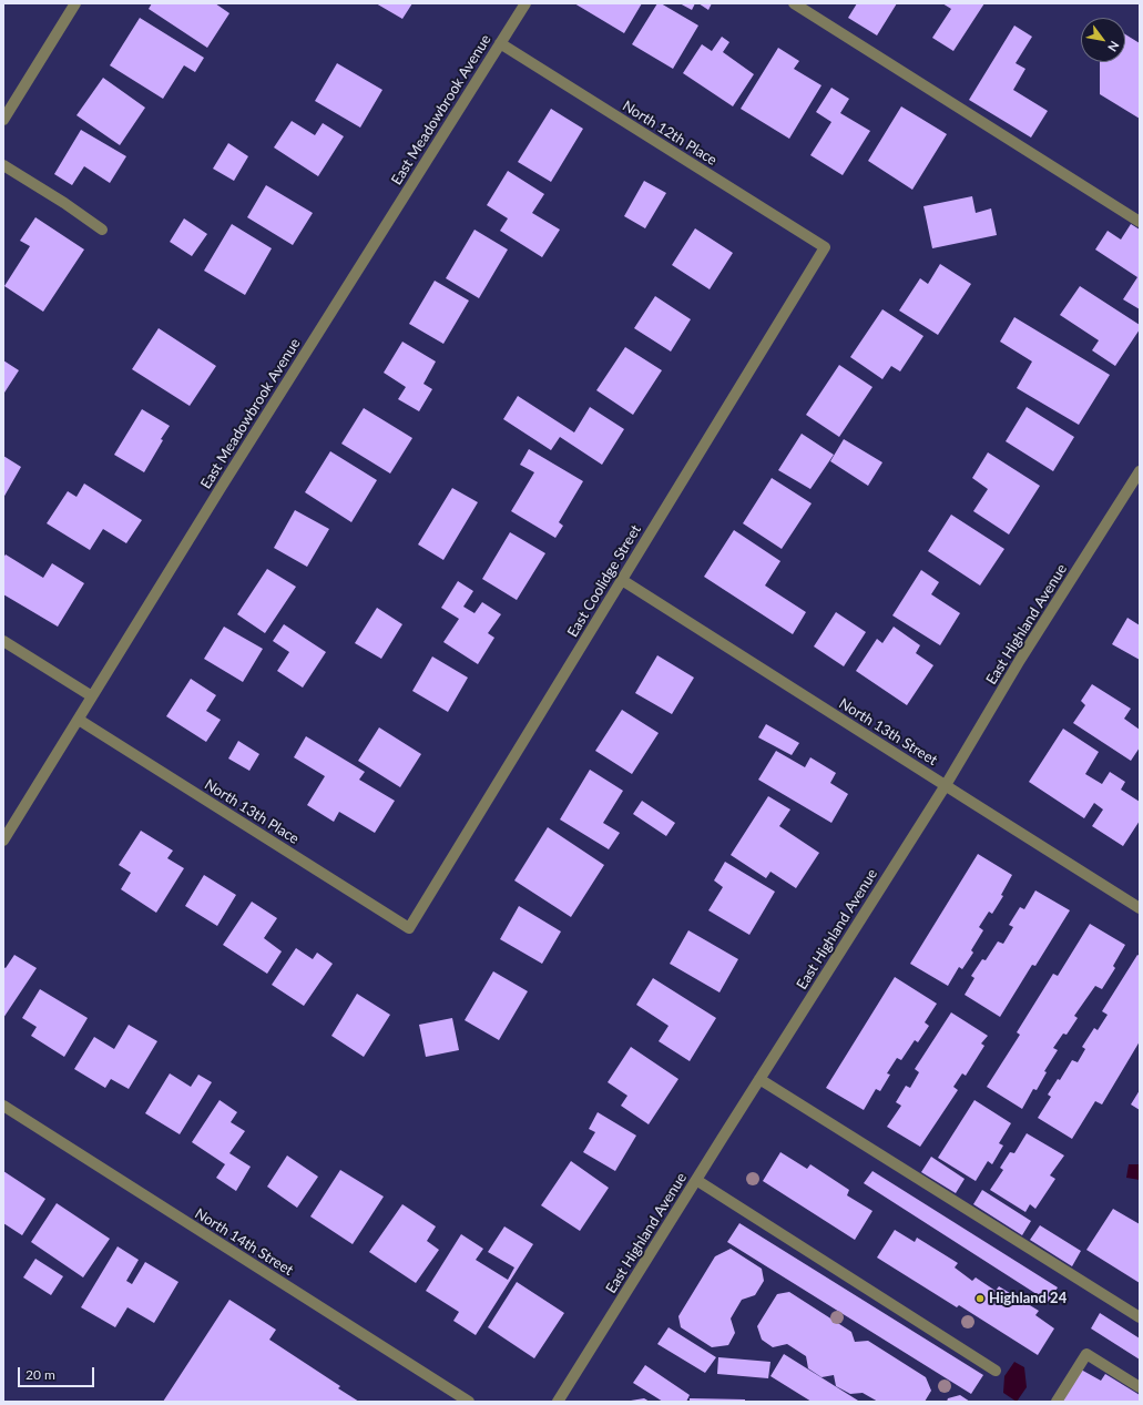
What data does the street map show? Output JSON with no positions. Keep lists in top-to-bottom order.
{
  "streets": {
    "street": [
      "East Meadowbrook Avenue",
      "North 12th Place",
      "East Coolidge Street",
      "East Highland Avenue",
      "North 13th Street",
      "North 13th Place",
      "North 14th Street"
    ]
  },
  "crossings": [
    ["East Meadowbrook Avenue", "North 12th Place"],
    ["East Meadowbrook Avenue", "North 13th Place"],
    ["North 12th Place", "East Coolidge Street"],
    ["East Coolidge Street", "North 13th Street"],
    ["East Coolidge Street", "North 13th Place"],
    ["East Highland Avenue", "North 13th Street"]
  ],
  "places": ["Highland 24"],
  "scale_bar": "20 m",
  "north": "bottom right"
}
